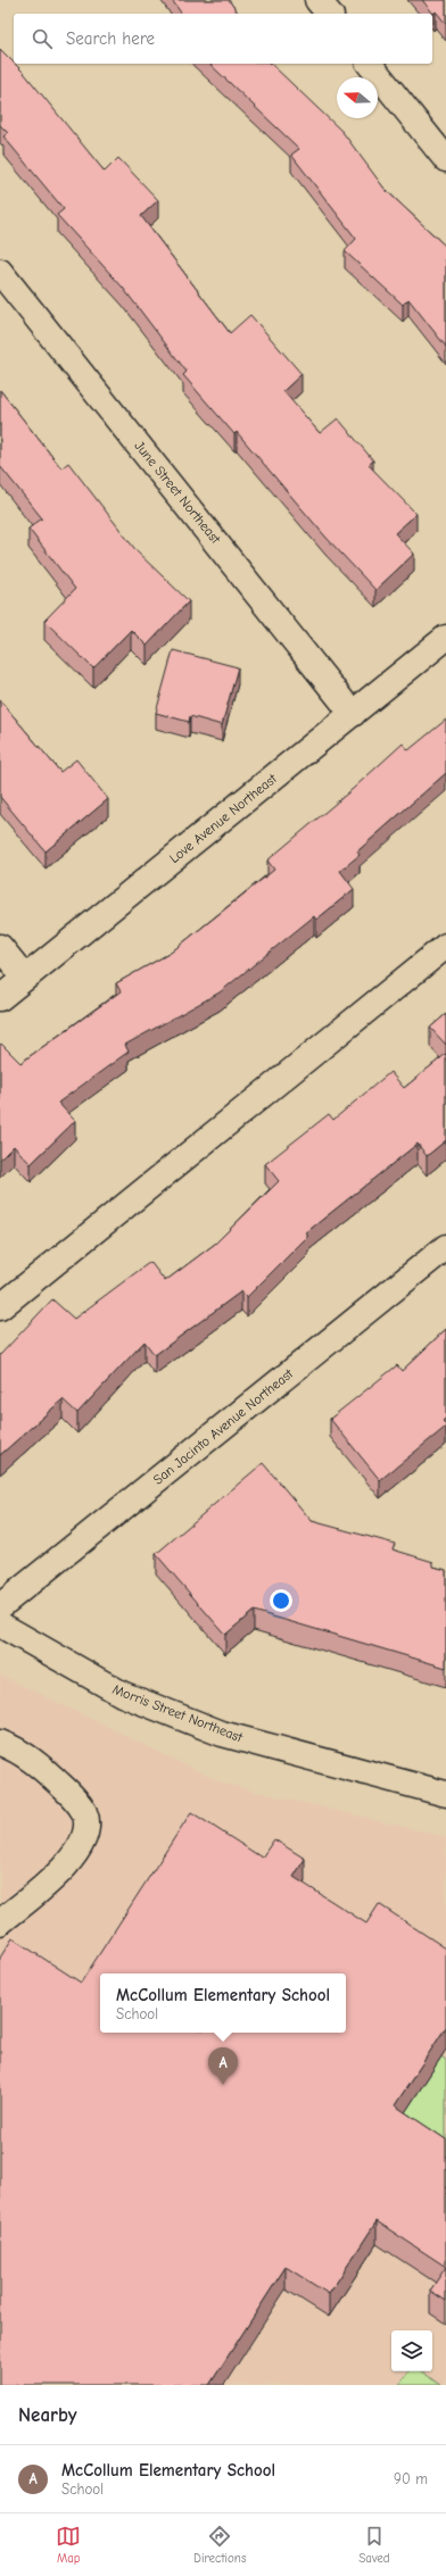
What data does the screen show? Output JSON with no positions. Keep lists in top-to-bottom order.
{
  "streets": {
    "street": [
      "June Street Northeast",
      "Love Avenue Northeast",
      "San Jacinto Avenue Northeast",
      "Morris Street Northeast"
    ]
  },
  "crossings": [
    ["June Street Northeast", "Love Avenue Northeast"]
  ],
  "north": "left",
  "page": {
    "search": "Search here",
    "popup": ["McCollum Elementary School", "School"],
    "pins": "A",
    "heading": "Nearby",
    "list": [
      {
        "mark": "A",
        "name": "McCollum Elementary School",
        "note": "School",
        "value": "90 m"
      }
    ],
    "nav": ["Map", "Directions", "Saved"]
  }
}
